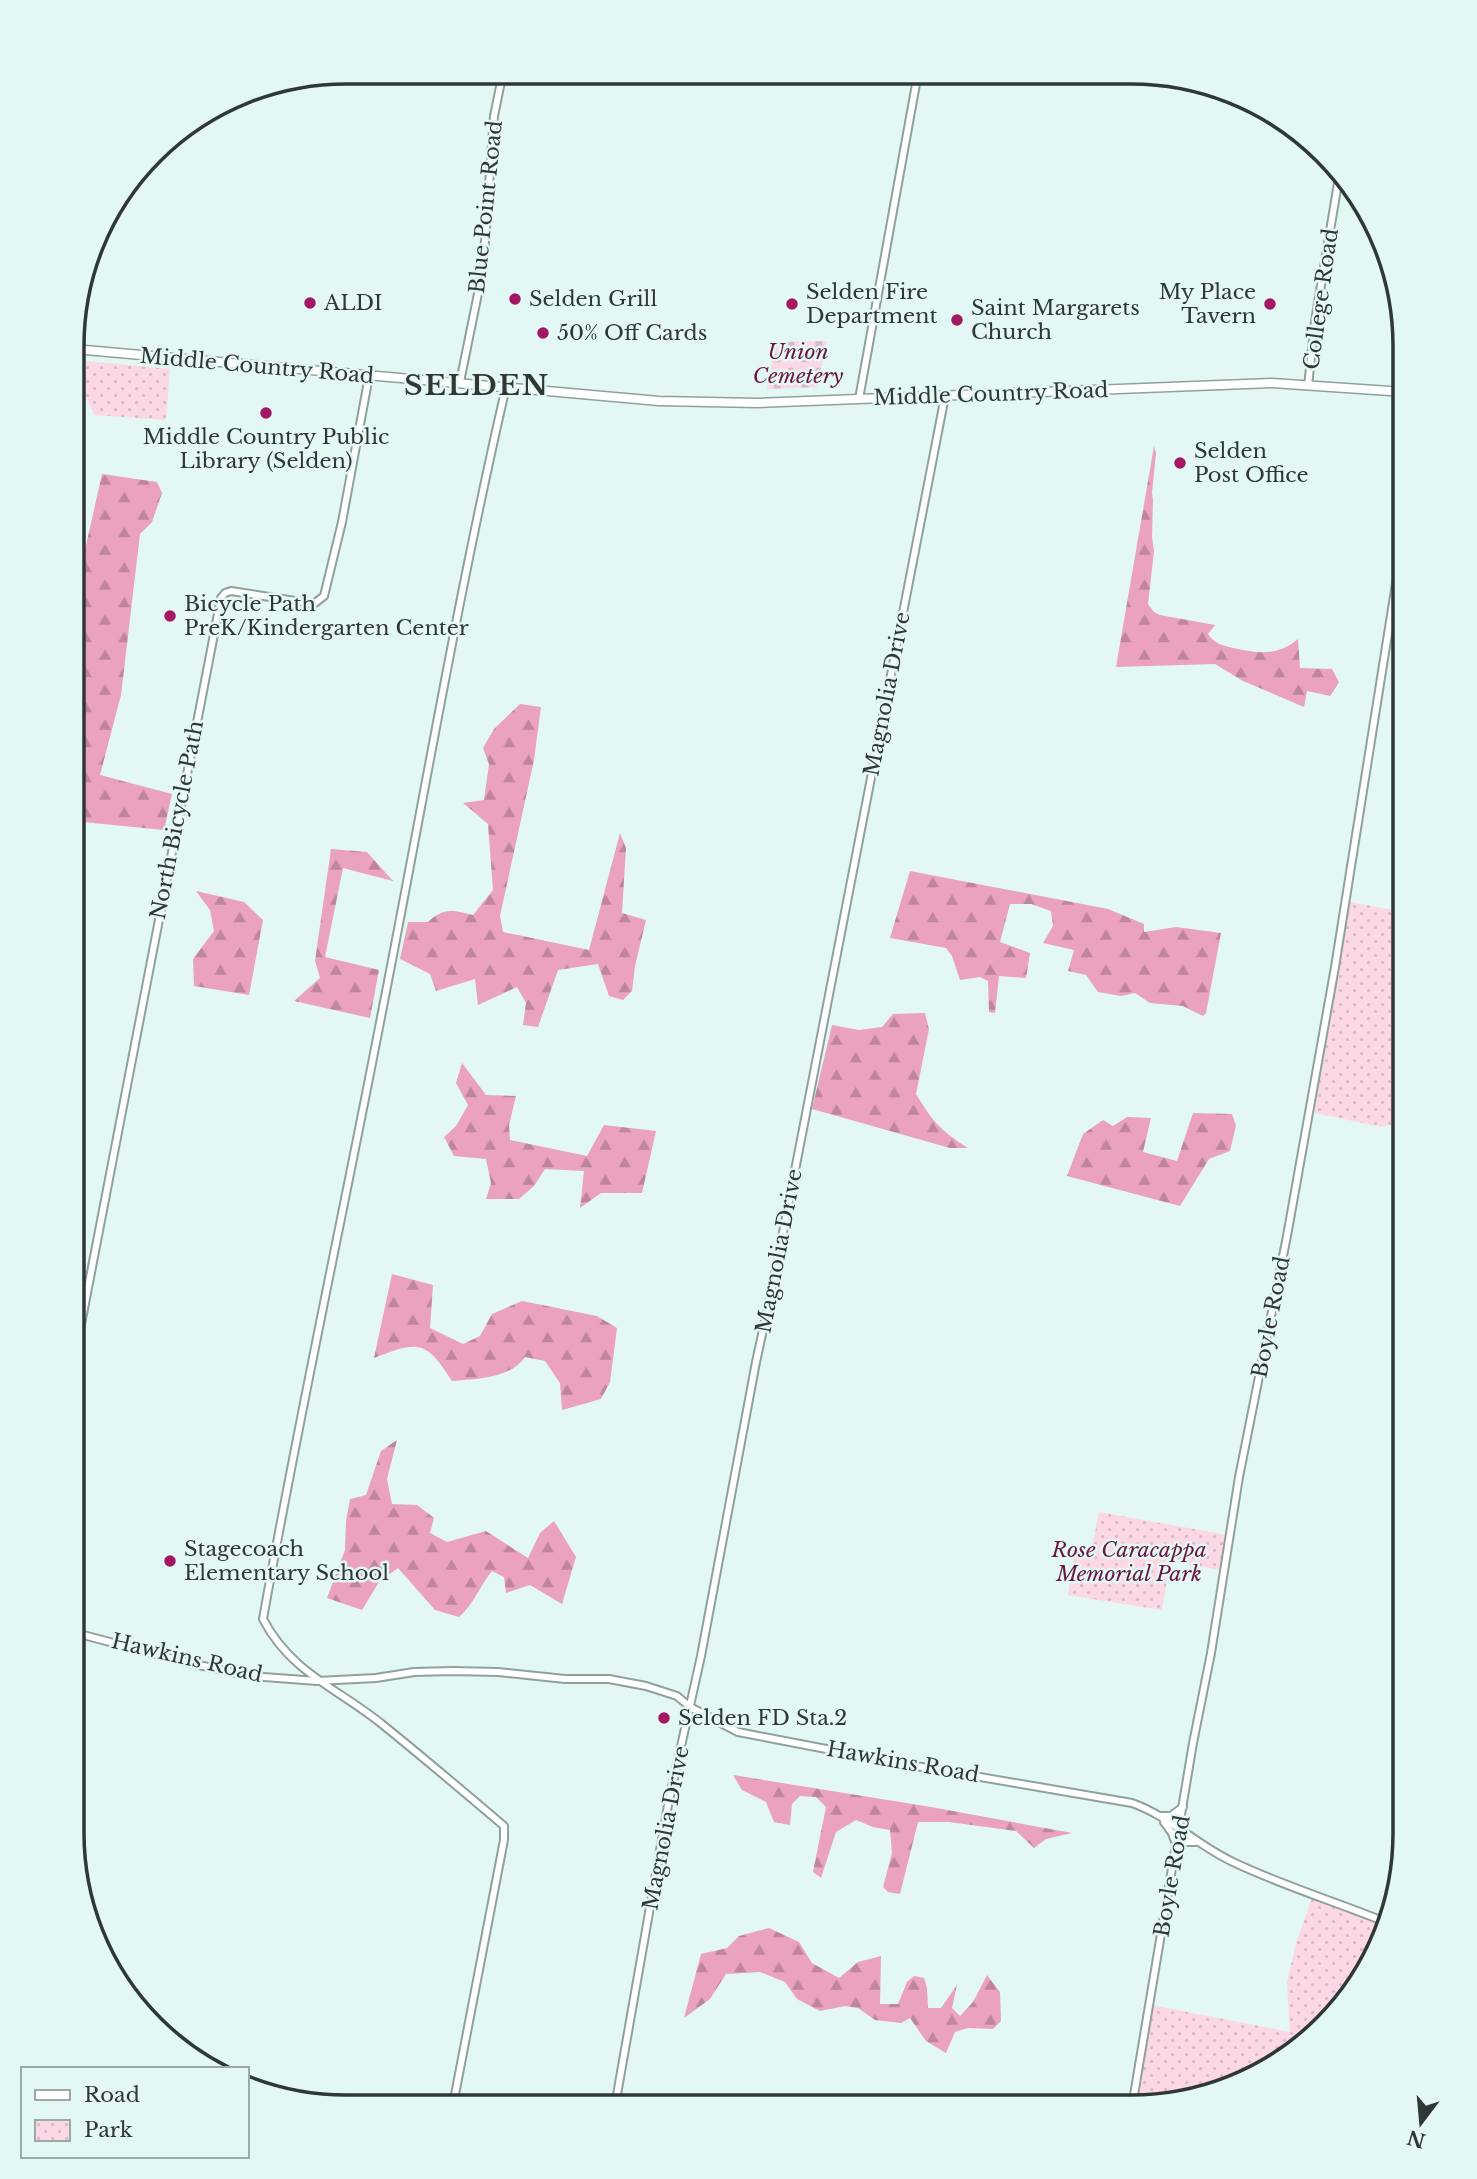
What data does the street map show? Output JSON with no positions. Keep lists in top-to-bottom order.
{
  "streets": {
    "main road": ["Middle Country Road"],
    "street": [
      "Blue Point Road",
      "College Road",
      "Magnolia Drive",
      "North Bicycle Path",
      "Boyle Road",
      "Hawkins Road"
    ]
  },
  "crossings": [
    ["Blue Point Road", "Middle Country Road"],
    ["College Road", "Middle Country Road"],
    ["Middle Country Road", "Magnolia Drive"],
    ["Middle Country Road", "North Bicycle Path"],
    ["Magnolia Drive", "Hawkins Road"],
    ["Boyle Road", "Hawkins Road"]
  ],
  "districts": ["SELDEN"],
  "parks": ["Union Cemetery", "Rose Caracappa Memorial Park"],
  "places": [
    "Selden Grill",
    "ALDI",
    "Selden Fire Department",
    "My Place Tavern",
    "Saint Margarets Church",
    "50% Off Cards",
    "Middle Country Public Library (Selden)",
    "Selden Post Office",
    "Bicycle Path PreK/Kindergarten Center",
    "Stagecoach Elementary School",
    "Selden FD Sta.2"
  ],
  "legend": ["Road", "Park"],
  "north": "bottom"
}
